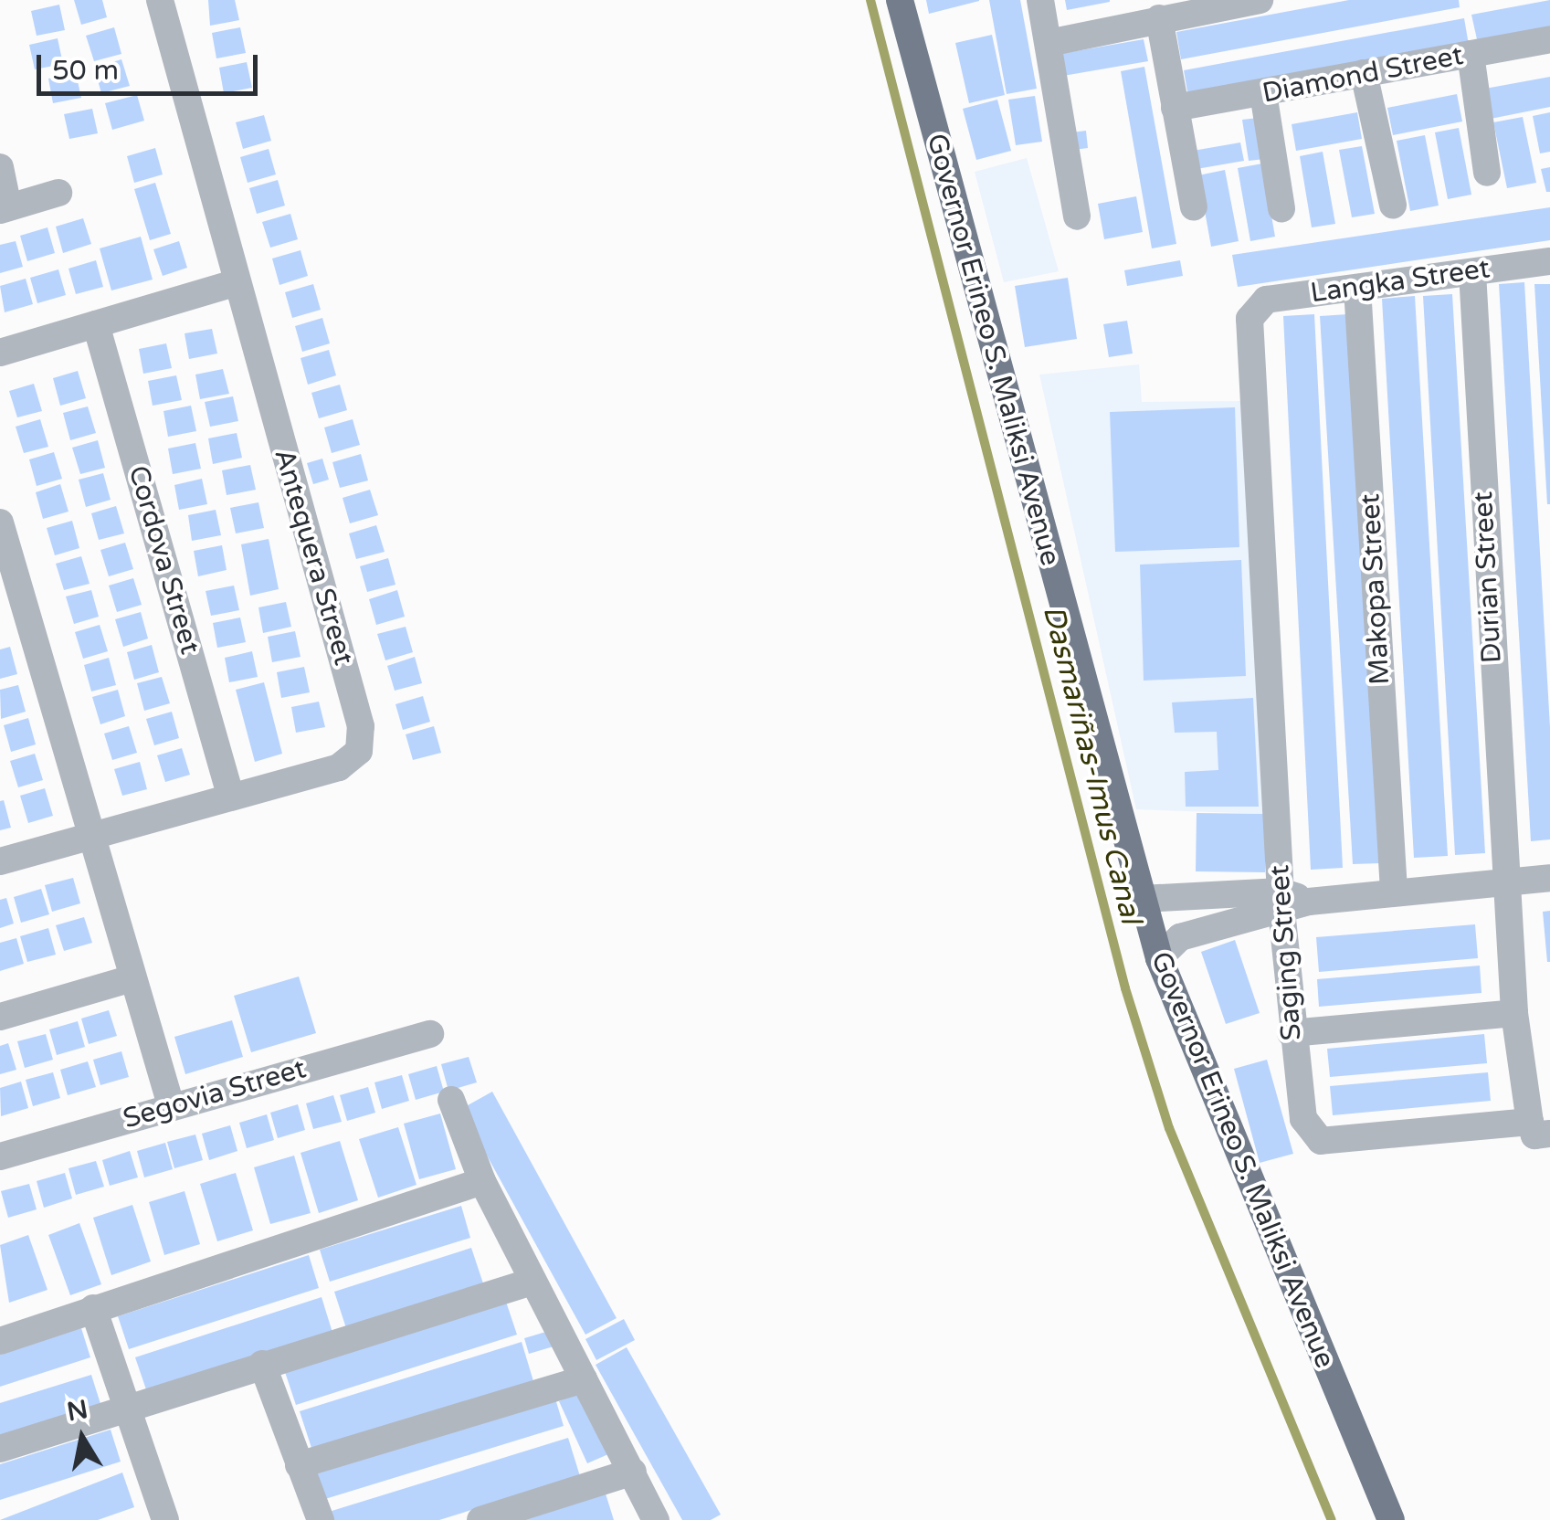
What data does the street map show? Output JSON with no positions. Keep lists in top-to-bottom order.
{
  "streets": {
    "main road": ["Governor Erineo S. Maliksi Avenue"],
    "street": [
      "Diamond Street",
      "Langka Street",
      "Antequera Street",
      "Cordova Street",
      "Durian Street",
      "Makopa Street",
      "Saging Street",
      "Segovia Street"
    ]
  },
  "crossings": [
    ["Langka Street", "Durian Street"],
    ["Langka Street", "Makopa Street"],
    ["Langka Street", "Saging Street"],
    ["Antequera Street", "Cordova Street"],
    ["Durian Street", "Saging Street"]
  ],
  "water": ["Dasmariñas-Imus Canal"],
  "scale_bar": "50 m",
  "north": "top"
}
